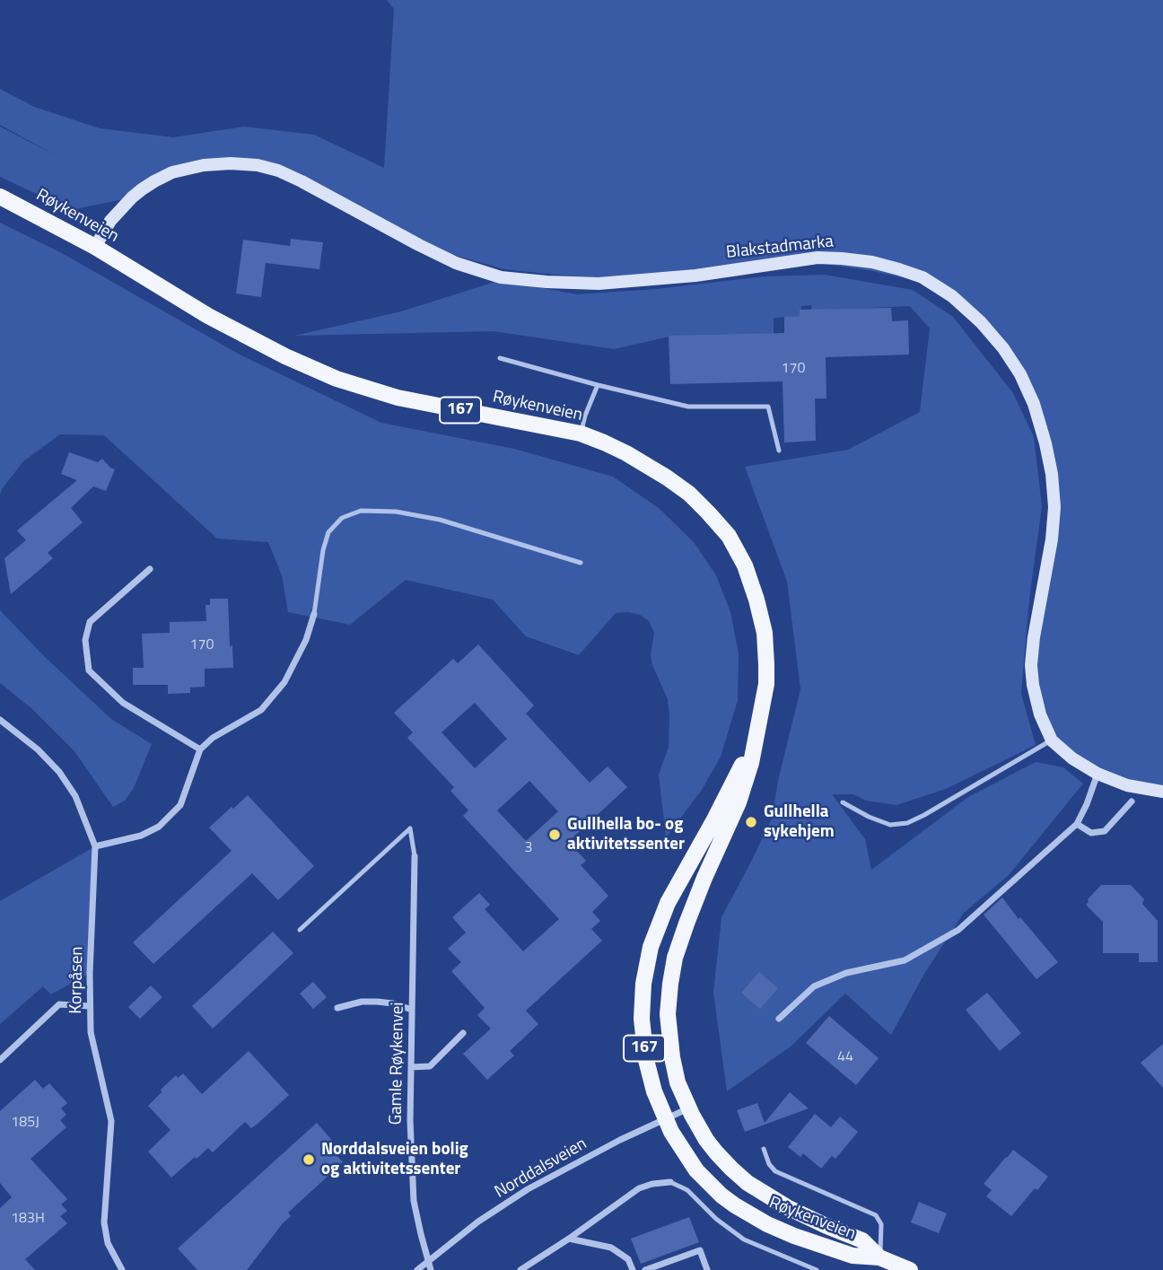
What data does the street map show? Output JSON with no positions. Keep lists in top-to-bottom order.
{
  "streets": {
    "main road": ["Røykenveien", "Blakstadmarka", "167"],
    "street": ["Korpåsen", "Gamle Røykenvei", "Norddalsveien"]
  },
  "crossings": [
    ["Røykenveien", "Blakstadmarka"],
    ["Røykenveien", "Norddalsveien"],
    ["Gamle Røykenvei", "Norddalsveien"]
  ],
  "places": ["Gullhella sykehjem", "Gullhella bo- og aktivitetssenter", "Norddalsveien bolig og aktivitetssenter"],
  "house_numbers": [
    "170",
    "170",
    "3",
    "44",
    "185J",
    "183H"
  ]
}
